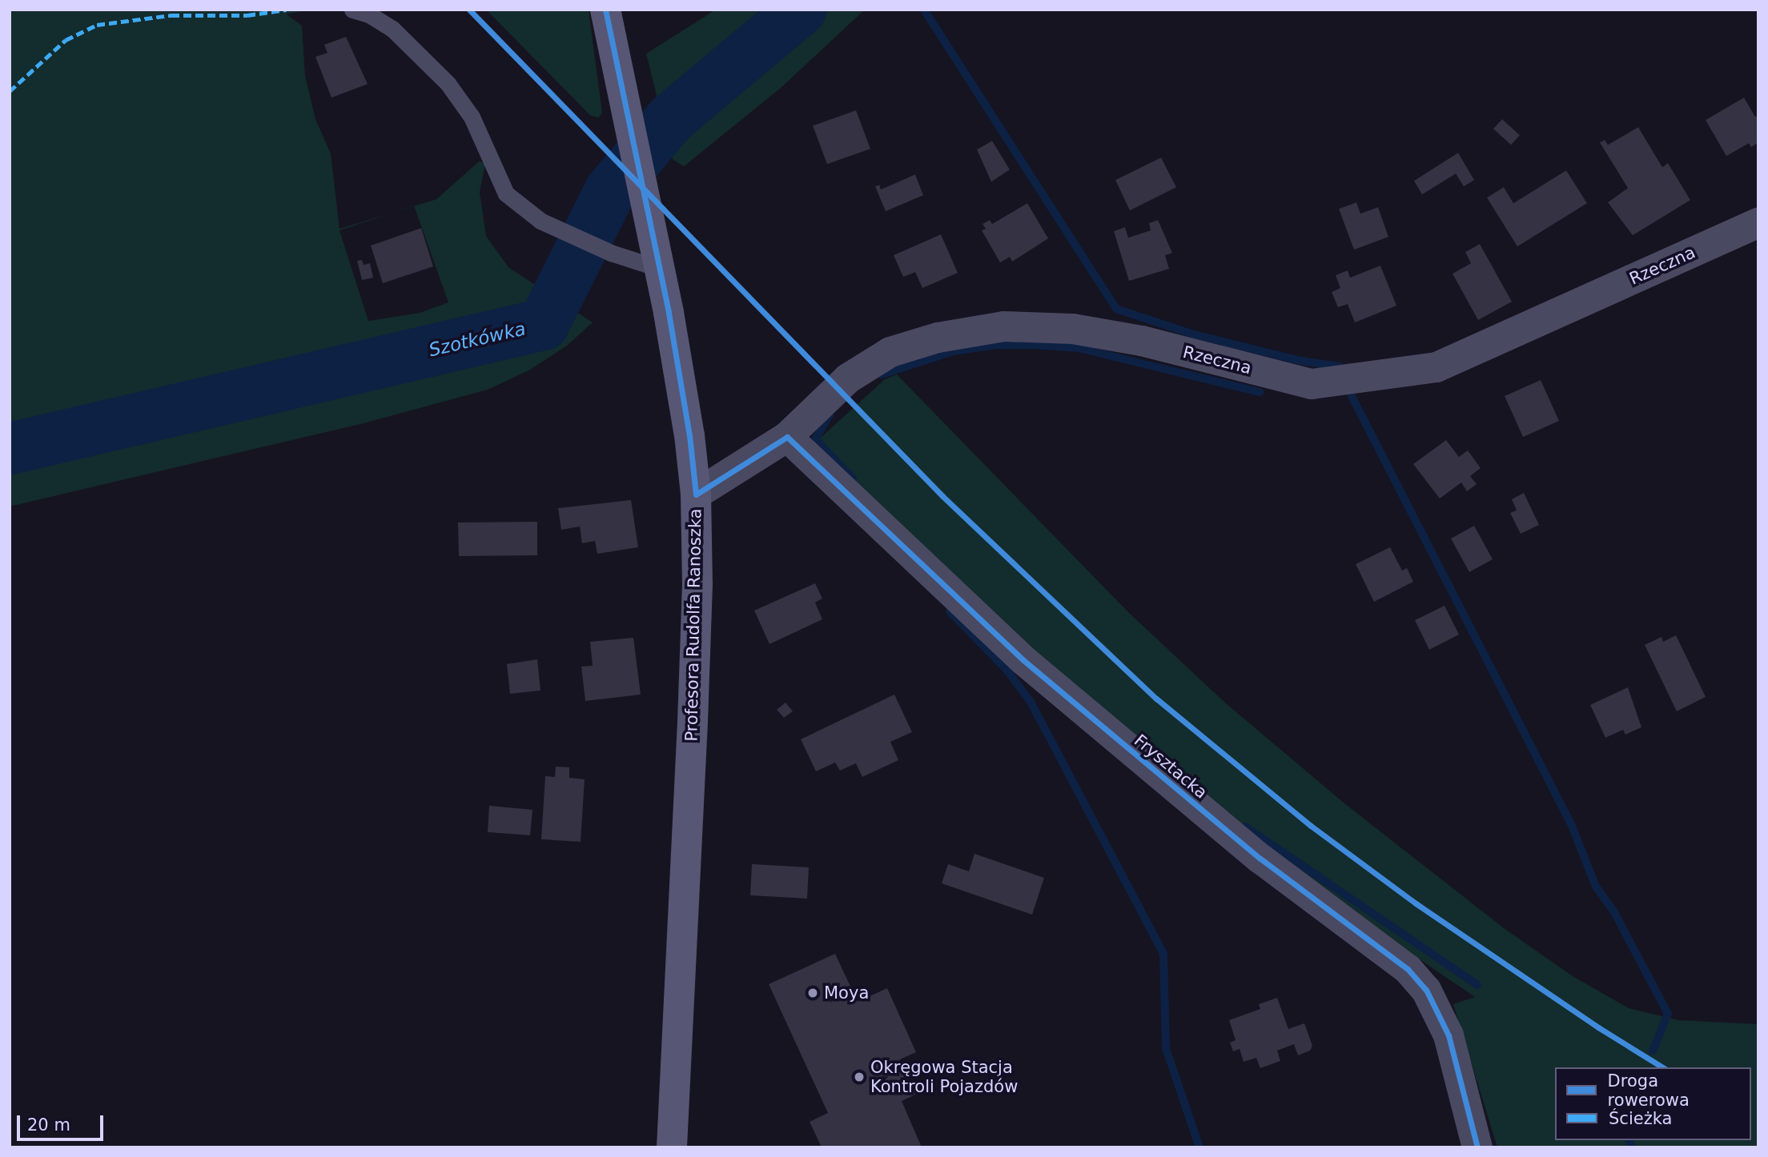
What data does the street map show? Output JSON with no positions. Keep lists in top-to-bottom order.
{
  "streets": {
    "street": ["Rzeczna", "Profesora Rudolfa Ranoszka", "Frysztacka"]
  },
  "crossings": [
    ["Rzeczna", "Profesora Rudolfa Ranoszka"],
    ["Rzeczna", "Frysztacka"]
  ],
  "water": ["Szotkówka"],
  "places": ["Moya", "Okręgowa Stacja Kontroli Pojazdów"],
  "legend": ["Droga rowerowa", "Ścieżka"],
  "scale_bar": "20 m"
}
